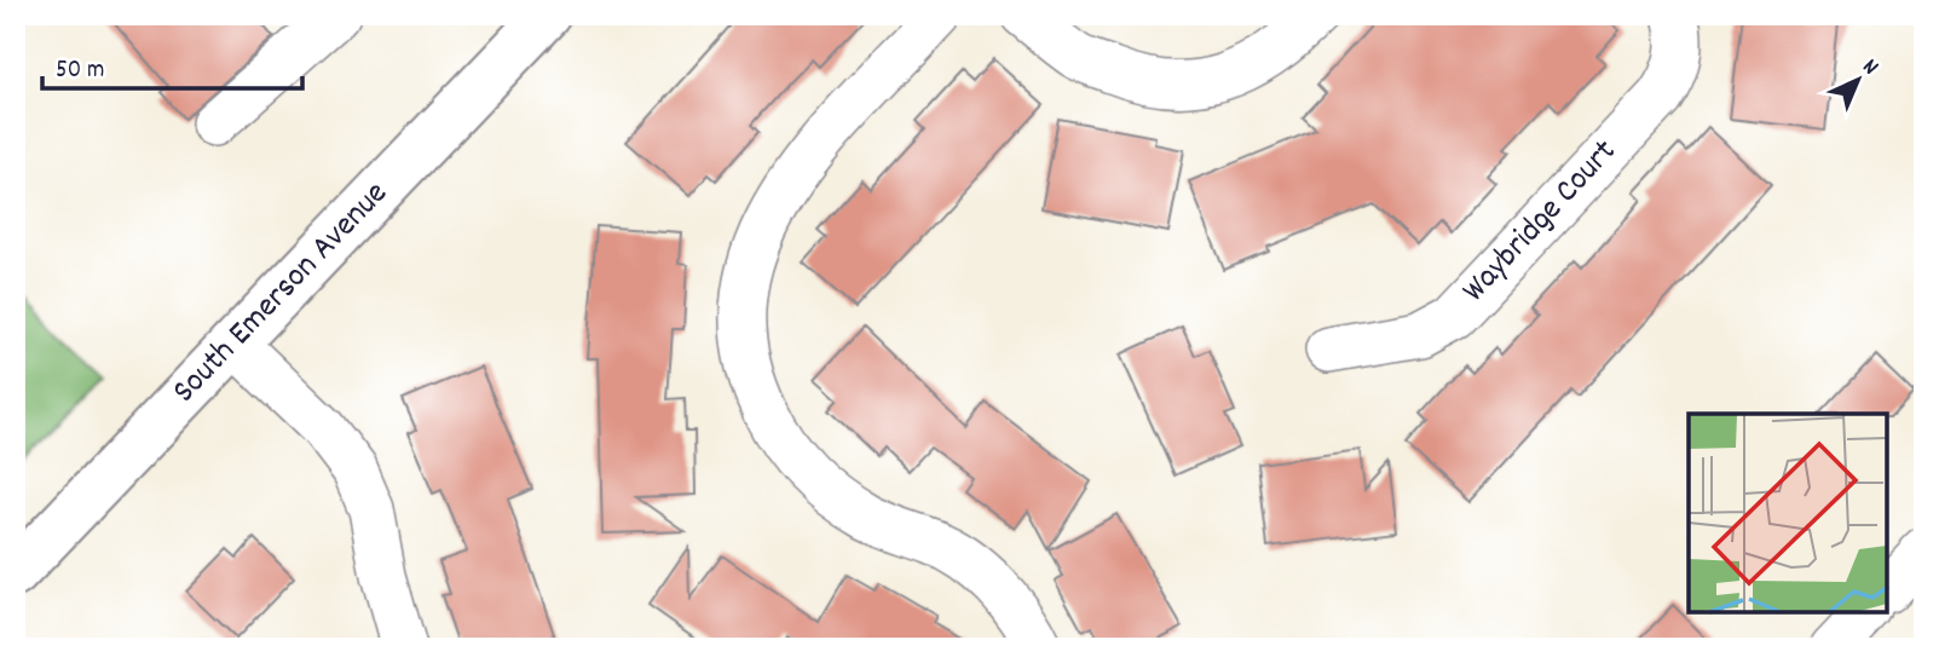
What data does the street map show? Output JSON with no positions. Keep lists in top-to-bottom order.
{
  "streets": {
    "main road": ["South Emerson Avenue"],
    "street": ["Waybridge Court"]
  },
  "scale_bar": "50 m",
  "north": "top right"
}
